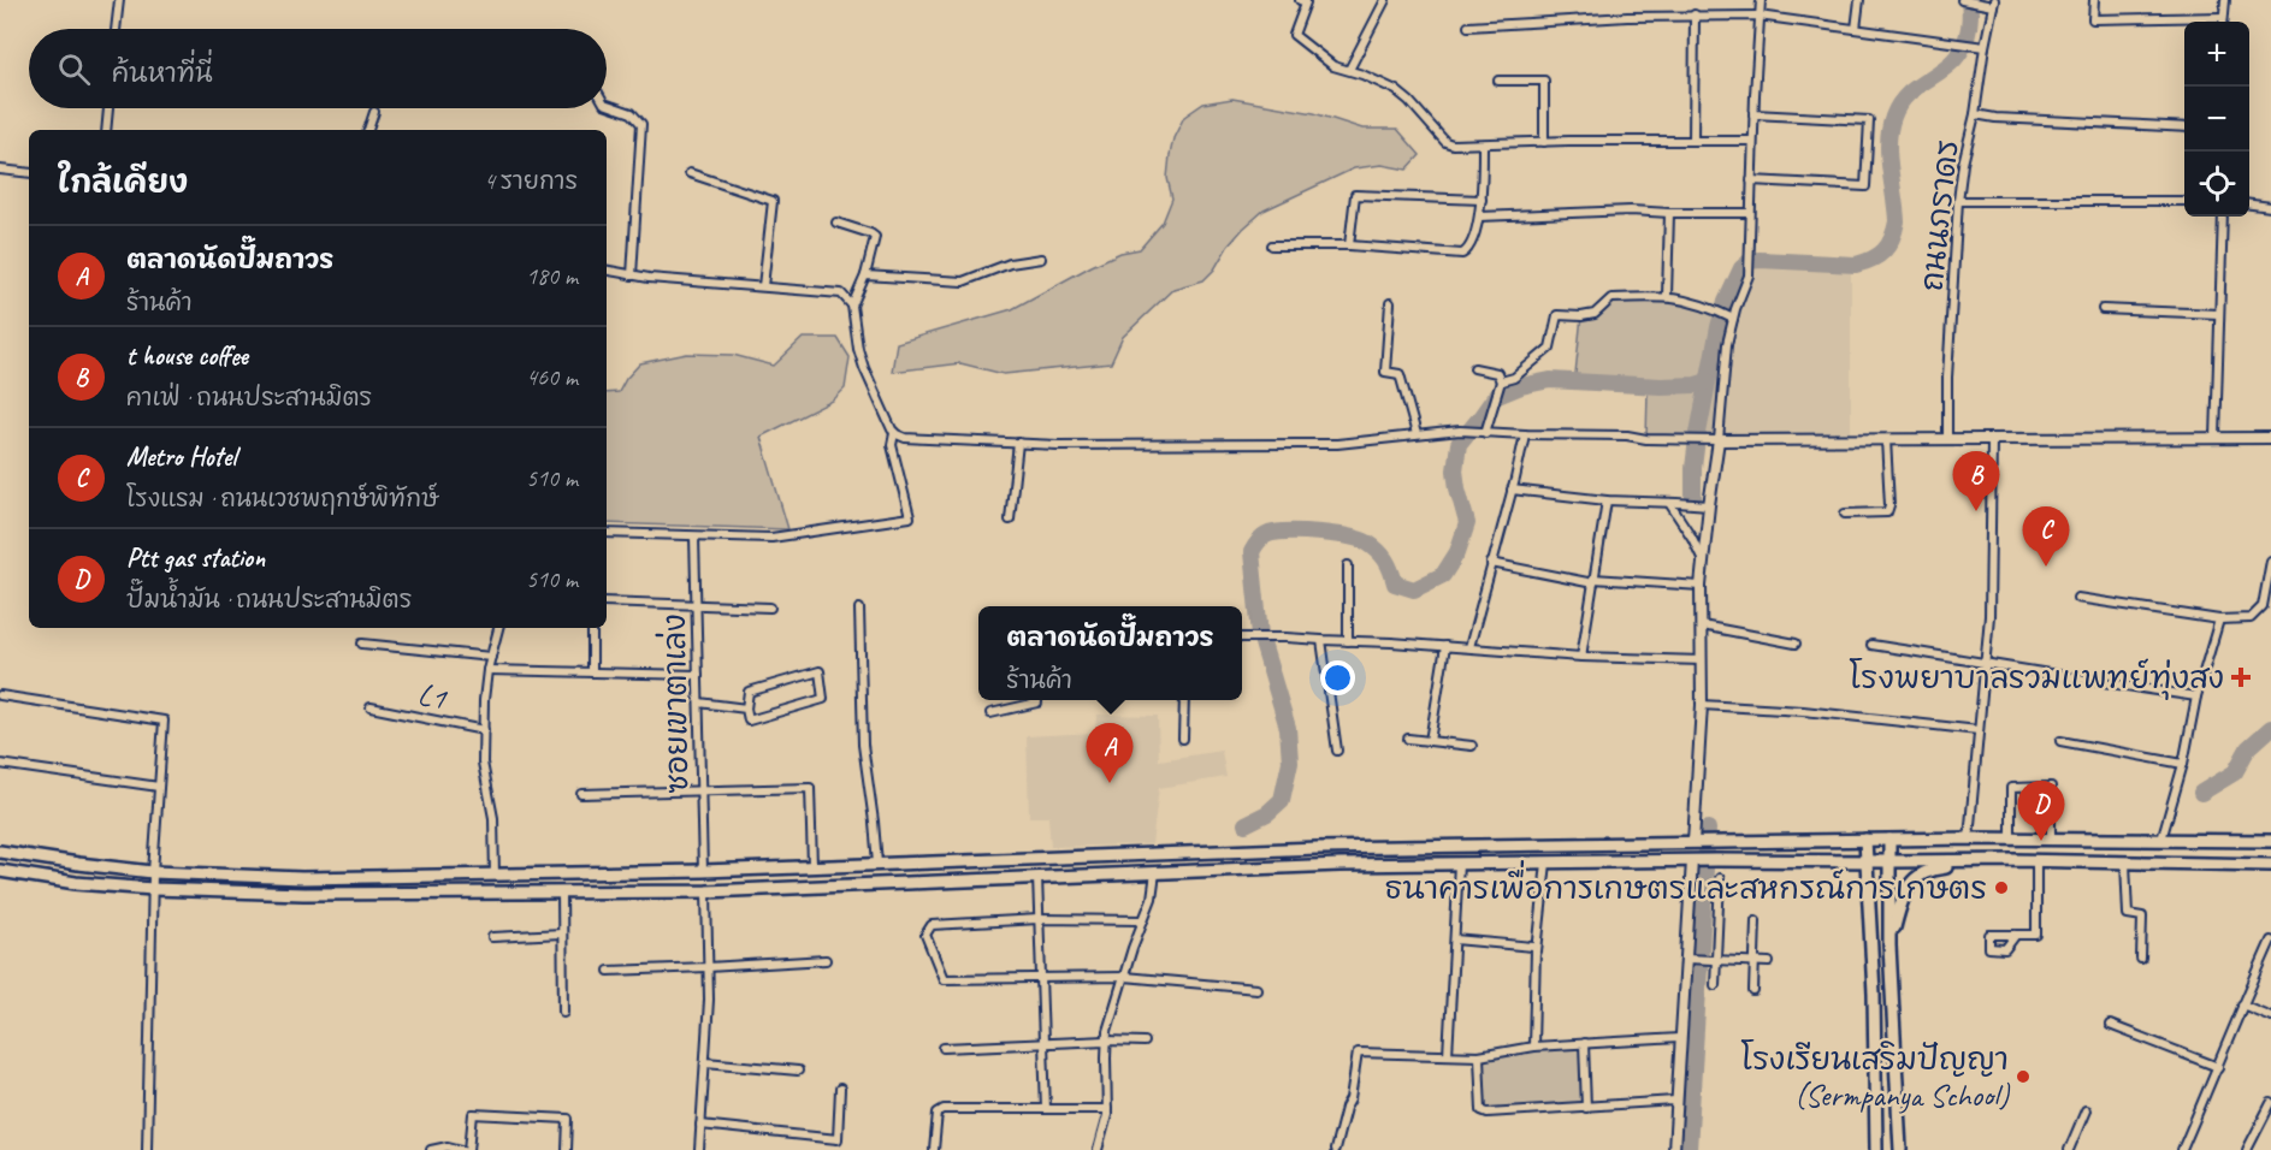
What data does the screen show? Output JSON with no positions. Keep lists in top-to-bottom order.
{
  "streets": {
    "street": ["ถนนภราดร", "L1", "ซอยเขาตาเล่ง"]
  },
  "places": {
    "health": ["โรงพยาบาลรวมแพทย์ทุ่งสง"],
    "other": ["ธนาคารเพื่อการเกษตรและสหกรณ์การเกษตร", "โรงเรียนเสริมปัญญา (Sermpanya School)"]
  },
  "page": {
    "map_buttons": ["+", "−"],
    "search": "ค้นหาที่นี่",
    "heading": ["ใกล้เคียง", "4 รายการ"],
    "list": [
      {
        "mark": "A",
        "name": "ตลาดนัดปั๊มถาวร",
        "note": "ร้านค้า",
        "value": "180 m"
      },
      {
        "mark": "B",
        "name": "t house coffee",
        "note": "คาเฟ่ · ถนนประสานมิตร",
        "value": "460 m"
      },
      {
        "mark": "C",
        "name": "Metro Hotel",
        "note": "โรงแรม · ถนนเวชพฤกษ์พิทักษ์",
        "value": "510 m"
      },
      {
        "mark": "D",
        "name": "Ptt gas station",
        "note": "ปั๊มน้ำมัน · ถนนประสานมิตร",
        "value": "510 m"
      }
    ],
    "pins": [
      "B",
      "C",
      "A",
      "D"
    ],
    "popup": ["ตลาดนัดปั๊มถาวร", "ร้านค้า"]
  }
}
